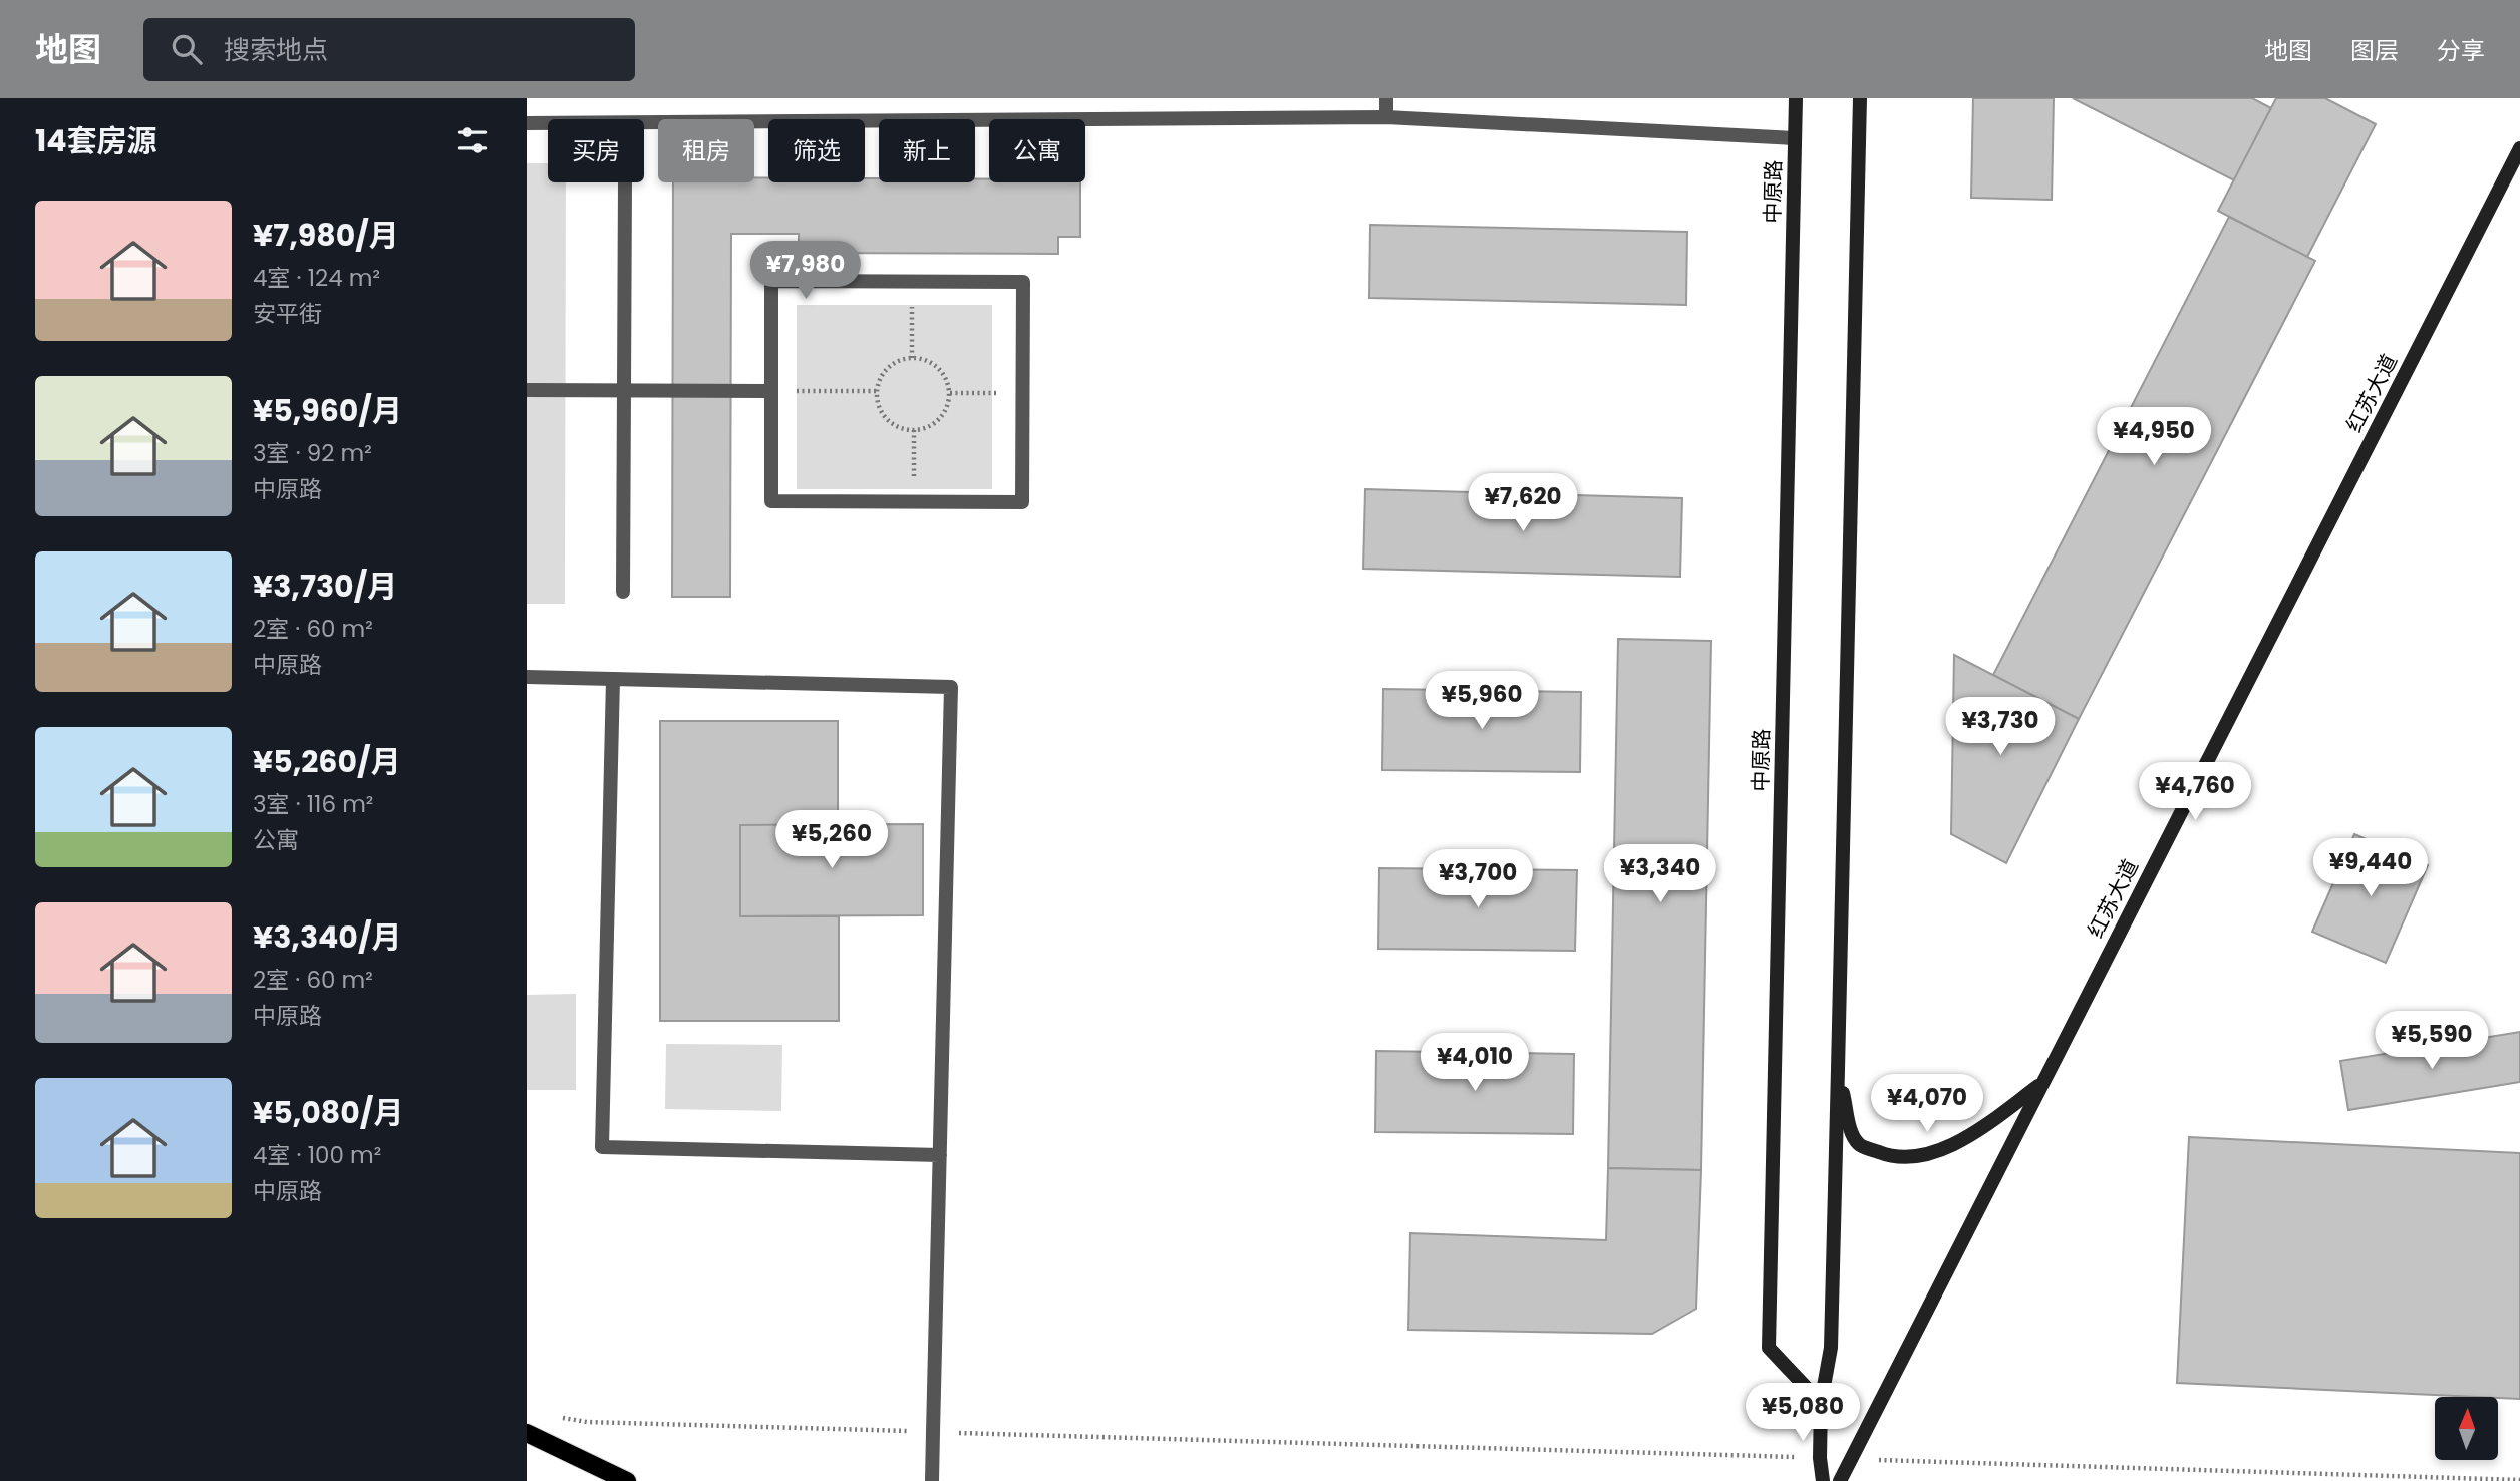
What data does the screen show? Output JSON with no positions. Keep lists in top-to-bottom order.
{
  "streets": {
    "main road": ["中原路", "红苏大道"]
  },
  "north": "top",
  "page": {
    "header": "地图",
    "search": "搜索地点",
    "nav": ["地图", "图层", "分享"],
    "heading": "14套房源",
    "chip": [
      "买房",
      "租房",
      "筛选",
      "新上",
      "公寓"
    ],
    "list": [
      {
        "name": "¥7,980/月",
        "note": "4室 · 124 m² · 安平街"
      },
      {
        "name": "¥5,960/月",
        "note": "3室 · 92 m² · 中原路"
      },
      {
        "name": "¥3,730/月",
        "note": "2室 · 60 m² · 中原路"
      },
      {
        "name": "¥5,260/月",
        "note": "3室 · 116 m² · 公寓"
      },
      {
        "name": "¥3,340/月",
        "note": "2室 · 60 m² · 中原路"
      },
      {
        "name": "¥5,080/月",
        "note": "4室 · 100 m² · 中原路"
      }
    ],
    "price": [
      "¥7,980",
      "¥4,950",
      "¥7,620",
      "¥5,960",
      "¥3,730",
      "¥4,760",
      "¥5,260",
      "¥9,440",
      "¥3,340",
      "¥3,700",
      "¥5,590",
      "¥4,010",
      "¥4,070",
      "¥5,080"
    ]
  }
}
